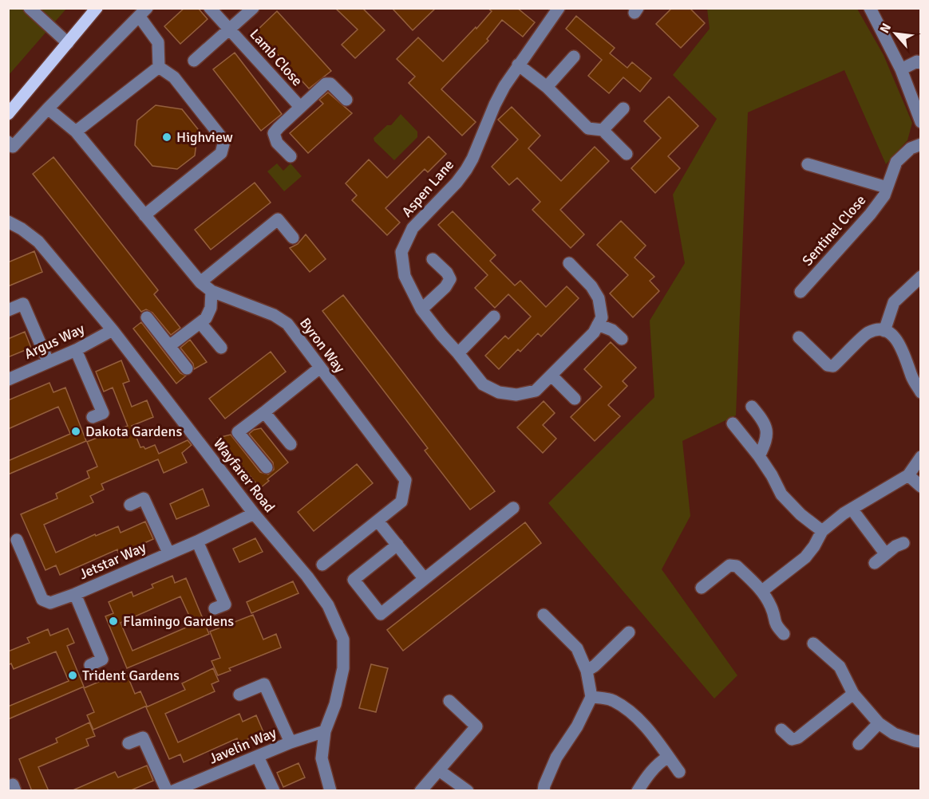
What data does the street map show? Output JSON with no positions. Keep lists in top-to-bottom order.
{
  "streets": {
    "street": [
      "Lamb Close",
      "Aspen Lane",
      "Sentinel Close",
      "Argus Way",
      "Byron Way",
      "Wayfarer Road",
      "Jetstar Way",
      "Javelin Way"
    ]
  },
  "crossings": [
    ["Argus Way", "Wayfarer Road"],
    ["Wayfarer Road", "Jetstar Way"],
    ["Wayfarer Road", "Javelin Way"]
  ],
  "places": [
    "Highview",
    "Dakota Gardens",
    "Flamingo Gardens",
    "Trident Gardens"
  ],
  "north": "top left"
}
